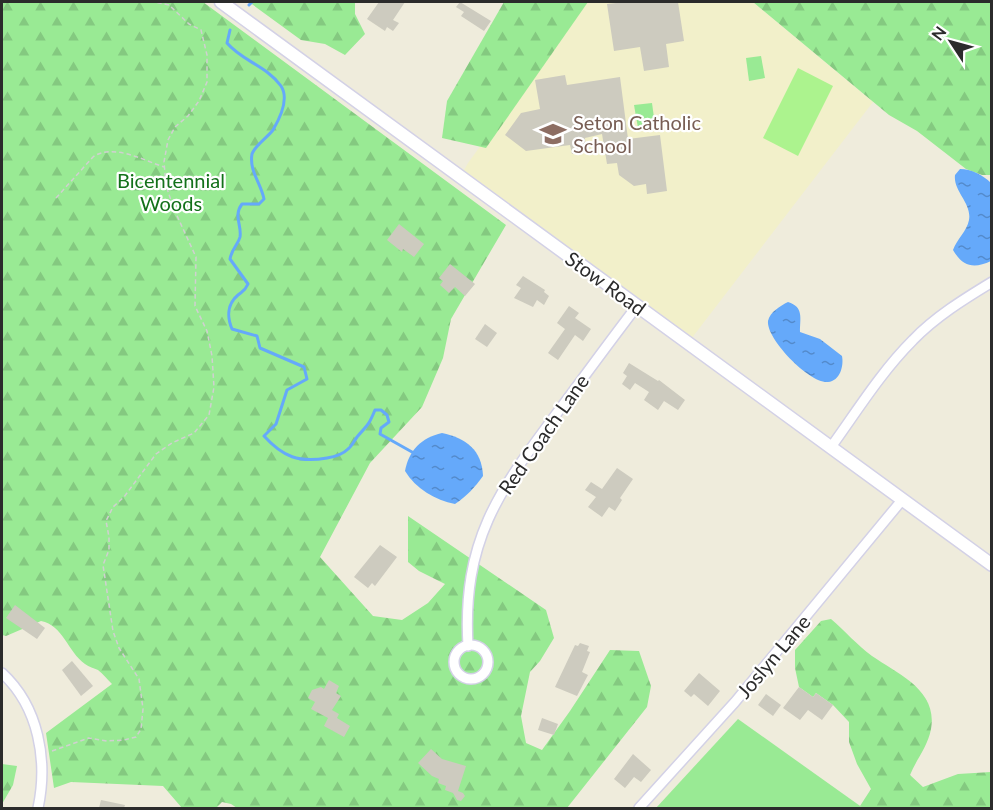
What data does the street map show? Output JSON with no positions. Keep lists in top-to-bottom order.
{
  "streets": {
    "street": ["Stow Road", "Red Coach Lane", "Joslyn Lane"]
  },
  "crossings": [
    ["Stow Road", "Red Coach Lane"],
    ["Stow Road", "Joslyn Lane"]
  ],
  "parks": ["Bicentennial Woods"],
  "places": {
    "school or university": ["Seton Catholic School"]
  },
  "north": "top left"
}
